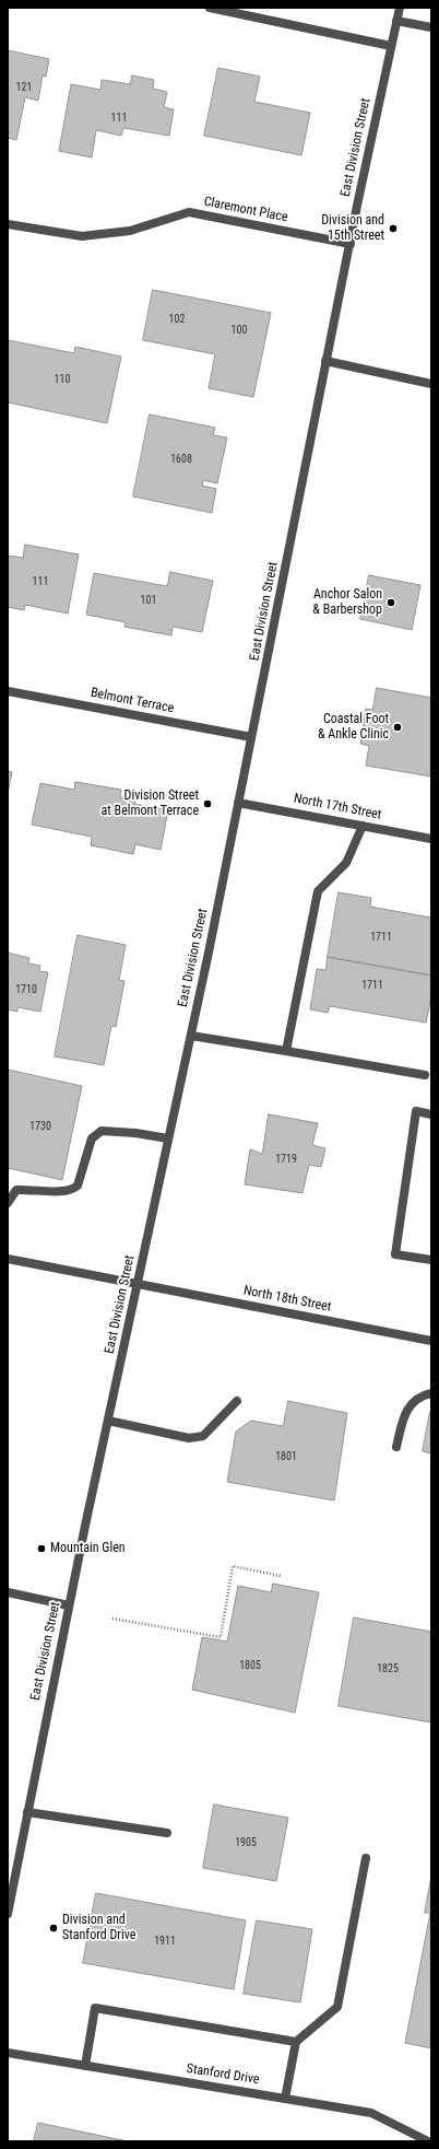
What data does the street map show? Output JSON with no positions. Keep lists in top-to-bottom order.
{
  "streets": {
    "street": [
      "East Division Street",
      "Claremont Place",
      "Belmont Terrace",
      "North 17th Street",
      "North 18th Street",
      "Stanford Drive"
    ]
  },
  "crossings": [
    ["East Division Street", "Claremont Place"],
    ["East Division Street", "Belmont Terrace"],
    ["East Division Street", "North 17th Street"],
    ["East Division Street", "North 18th Street"]
  ],
  "places": [
    "Division and 15th Street",
    "Anchor Salon & Barbershop",
    "Coastal Foot & Ankle Clinic",
    "Division Street at Belmont Terrace",
    "Mountain Glen",
    "Division and Stanford Drive"
  ],
  "house_numbers": [
    "121",
    "111",
    "102",
    "100",
    "110",
    "1608",
    "111",
    "101",
    "1711",
    "1711",
    "1710",
    "1730",
    "1719",
    "1801",
    "1805",
    "1825",
    "1905",
    "1911"
  ]
}
